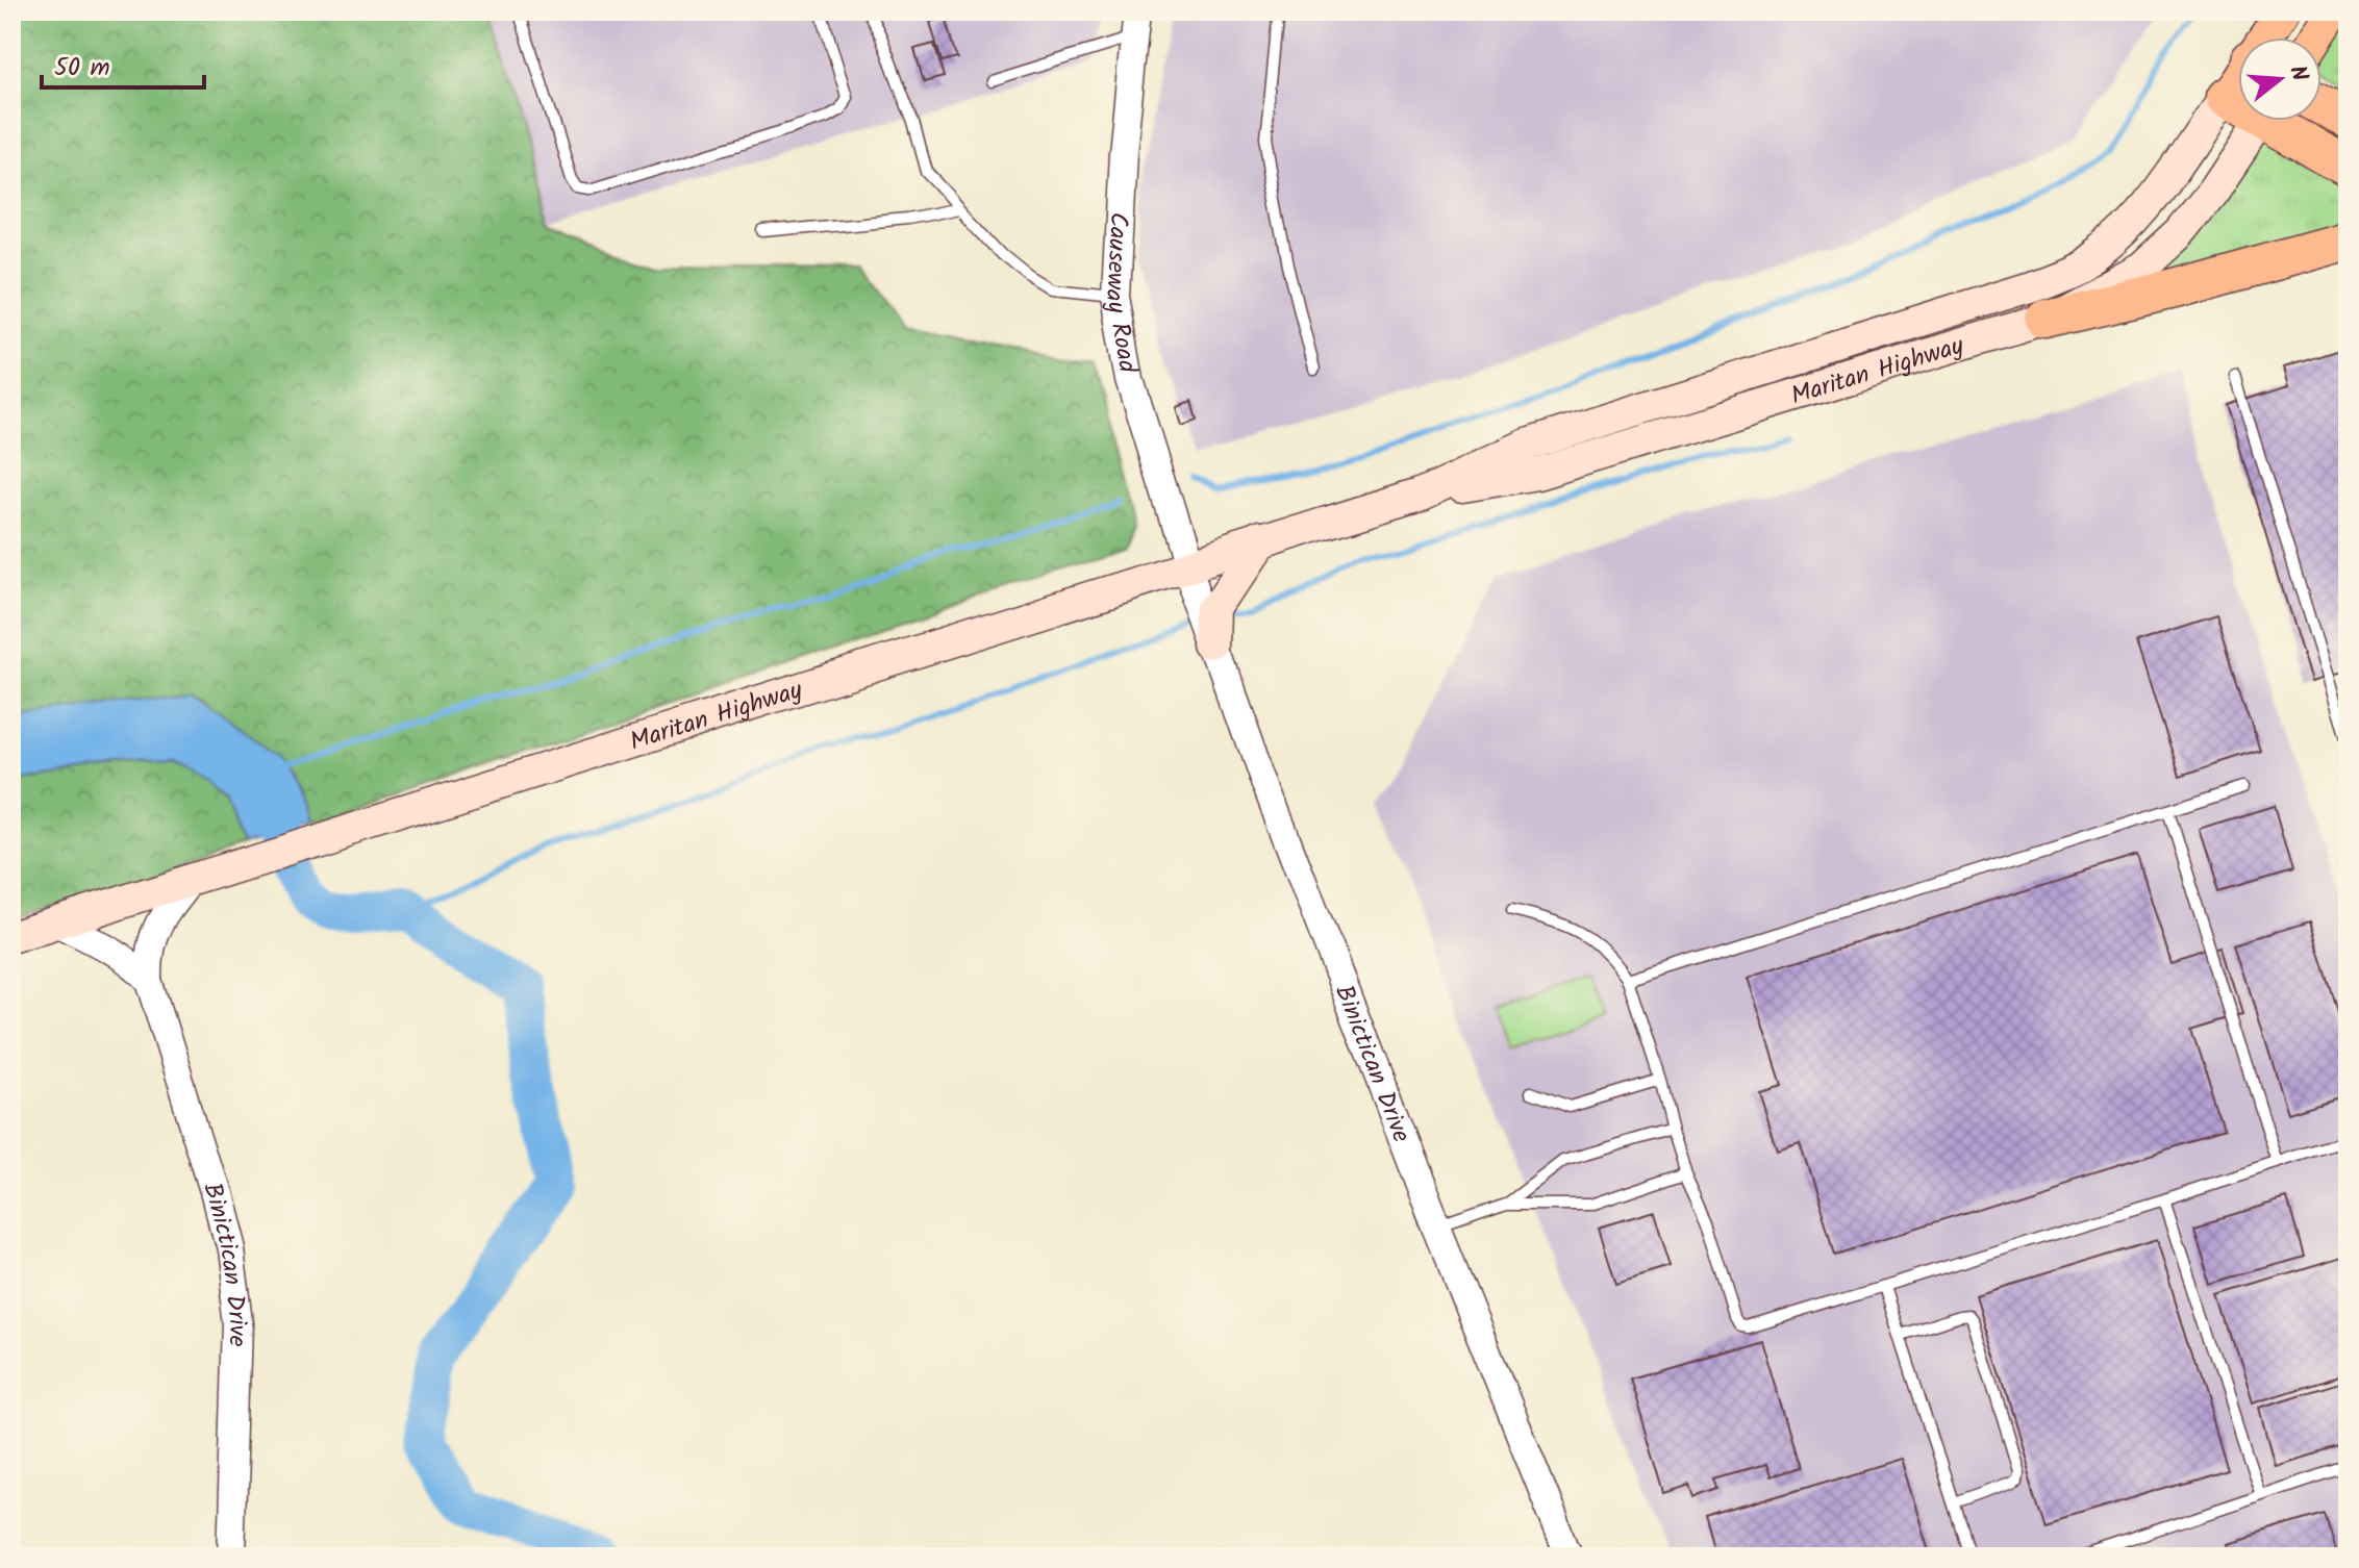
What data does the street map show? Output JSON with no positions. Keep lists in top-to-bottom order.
{
  "streets": {
    "main road": ["Maritan Highway"],
    "street": ["Causeway Road", "Binictican Drive"]
  },
  "crossings": [
    ["Causeway Road", "Maritan Highway"],
    ["Causeway Road", "Binictican Drive"],
    ["Maritan Highway", "Binictican Drive"]
  ],
  "scale_bar": "50 m",
  "north": "right"
}
